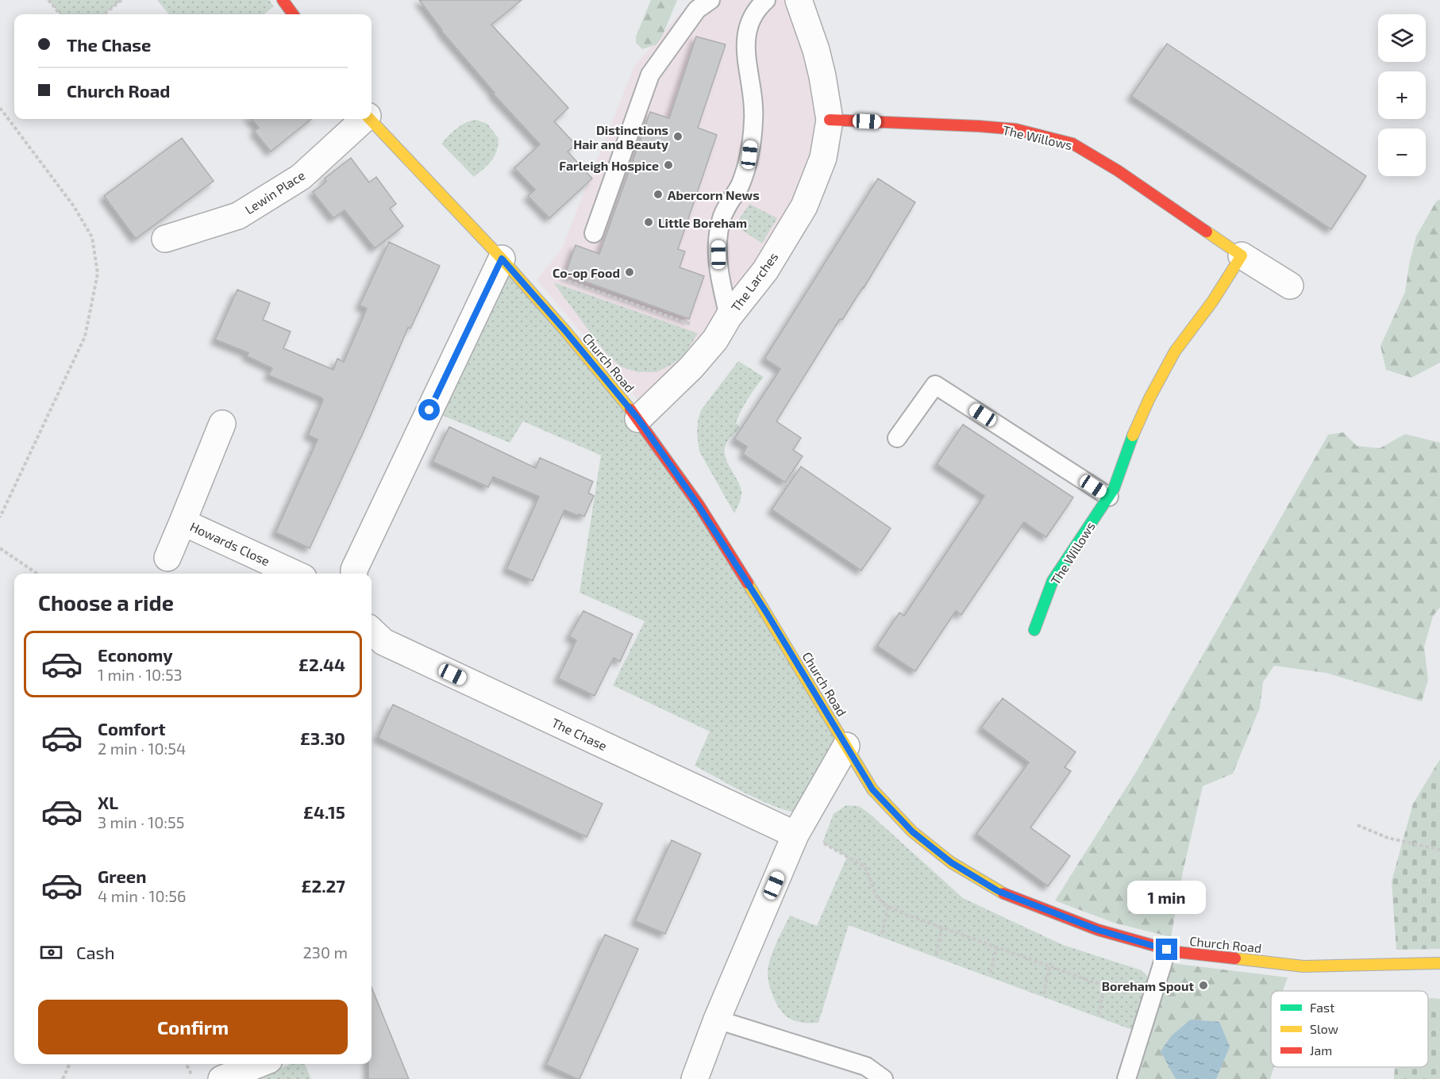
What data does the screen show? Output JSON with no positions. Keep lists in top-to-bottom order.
{
  "streets": {
    "street": [
      "The Willows",
      "Lewin Place",
      "The Larches",
      "Church Road",
      "Howards Close",
      "The Chase"
    ]
  },
  "crossings": [
    ["The Willows", "The Larches"],
    ["The Larches", "Church Road"]
  ],
  "places": [
    "Distinctions Hair and Beauty",
    "Farleigh Hospice",
    "Abercorn News",
    "Little Boreham",
    "Co-op Food",
    "Boreham Spout"
  ],
  "legend": ["Fast", "Slow", "Jam"],
  "page": {
    "map_buttons": ["+", "−"],
    "banner": ["The Chase", "Church Road"],
    "heading": "Choose a ride",
    "list": [
      {
        "name": "Economy",
        "note": "1 min · 10:53",
        "value": "£2.44"
      },
      {
        "name": "Comfort",
        "note": "2 min · 10:54",
        "value": "£3.30"
      },
      {
        "name": "XL",
        "note": "3 min · 10:55",
        "value": "£4.15"
      },
      {
        "name": "Green",
        "note": "4 min · 10:56",
        "value": "£2.27"
      }
    ],
    "bubble": "1 min",
    "pay": ["Cash", "230 m"],
    "buttons": "Confirm"
  }
}
